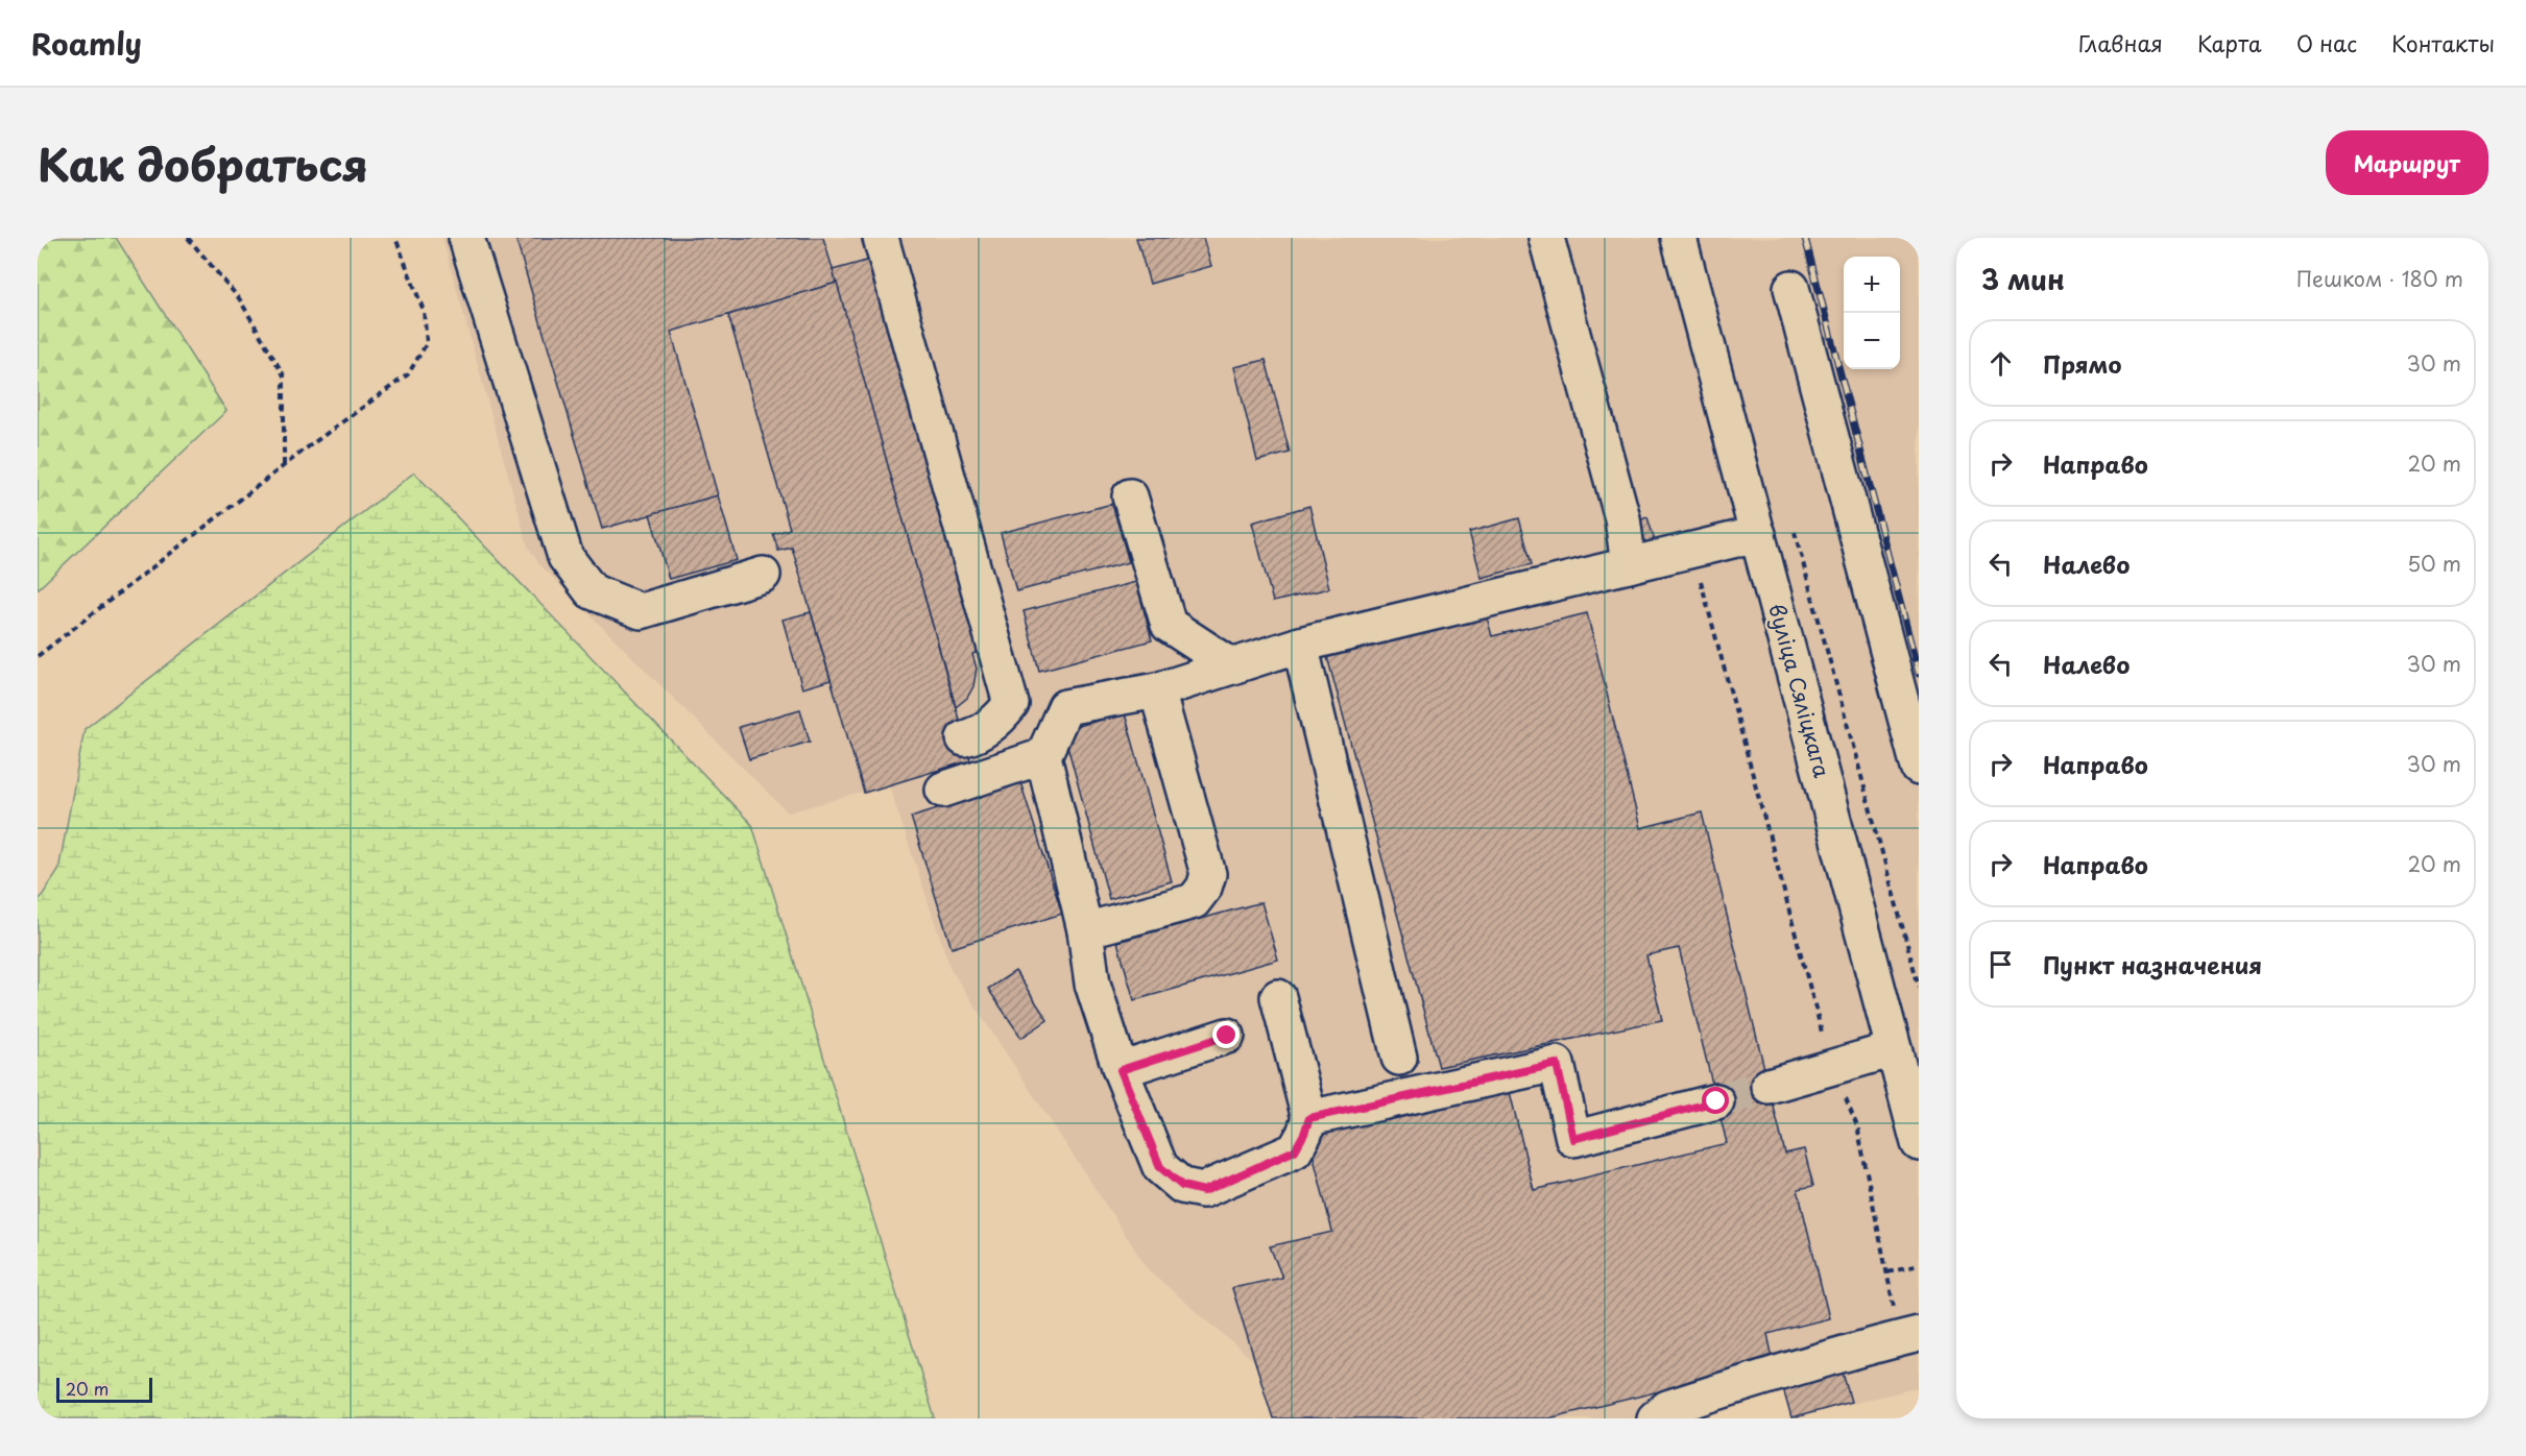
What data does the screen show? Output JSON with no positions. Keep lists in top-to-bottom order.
{
  "streets": {
    "street": ["вуліца Сяліцкага"]
  },
  "scale_bar": "20 m",
  "page": {
    "header": "Roamly",
    "nav": [
      "Главная",
      "Карта",
      "О нас",
      "Контакты"
    ],
    "title": "Как добраться",
    "buttons": "Маршрут",
    "heading": ["3 мин", "Пешком · 180 m"],
    "map_buttons": ["+", "−"],
    "list": [
      ["Прямо", "30 m"],
      ["Направо", "20 m"],
      ["Налево", "50 m"],
      ["Налево", "30 m"],
      ["Направо", "30 m"],
      ["Направо", "20 m"],
      "Пункт назначения"
    ],
    "scale": "20 m"
  }
}
